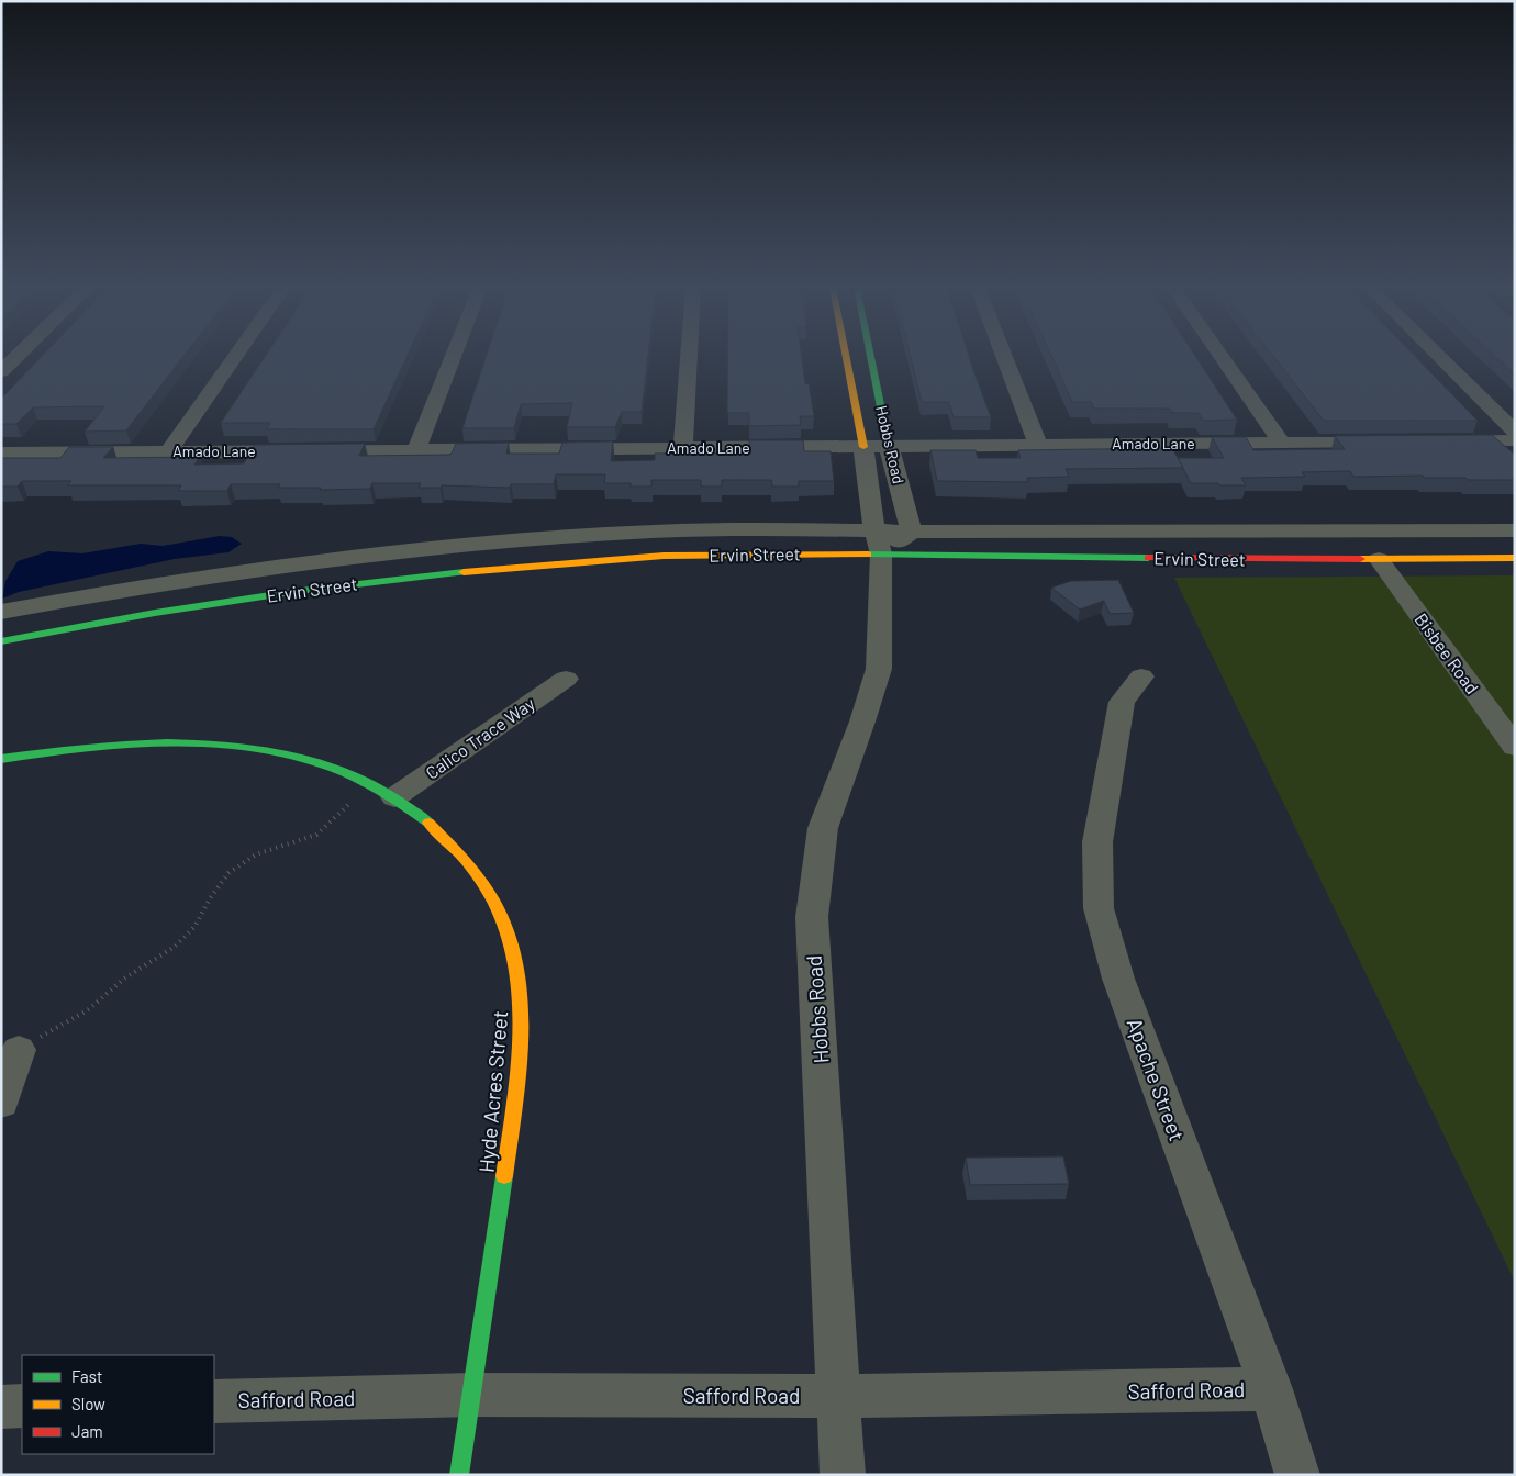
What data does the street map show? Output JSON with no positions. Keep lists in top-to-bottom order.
{
  "streets": {
    "street": [
      "Amado Lane",
      "Hobbs Road",
      "Ervin Street",
      "Bisbee Road",
      "Calico Trace Way",
      "Apache Street",
      "Hyde Acres Street",
      "Safford Road"
    ]
  },
  "crossings": [
    ["Amado Lane", "Hobbs Road"],
    ["Hobbs Road", "Ervin Street"],
    ["Hobbs Road", "Safford Road"],
    ["Ervin Street", "Bisbee Road"],
    ["Calico Trace Way", "Hyde Acres Street"],
    ["Apache Street", "Safford Road"],
    ["Hyde Acres Street", "Safford Road"]
  ],
  "legend": ["Fast", "Slow", "Jam"]
}
